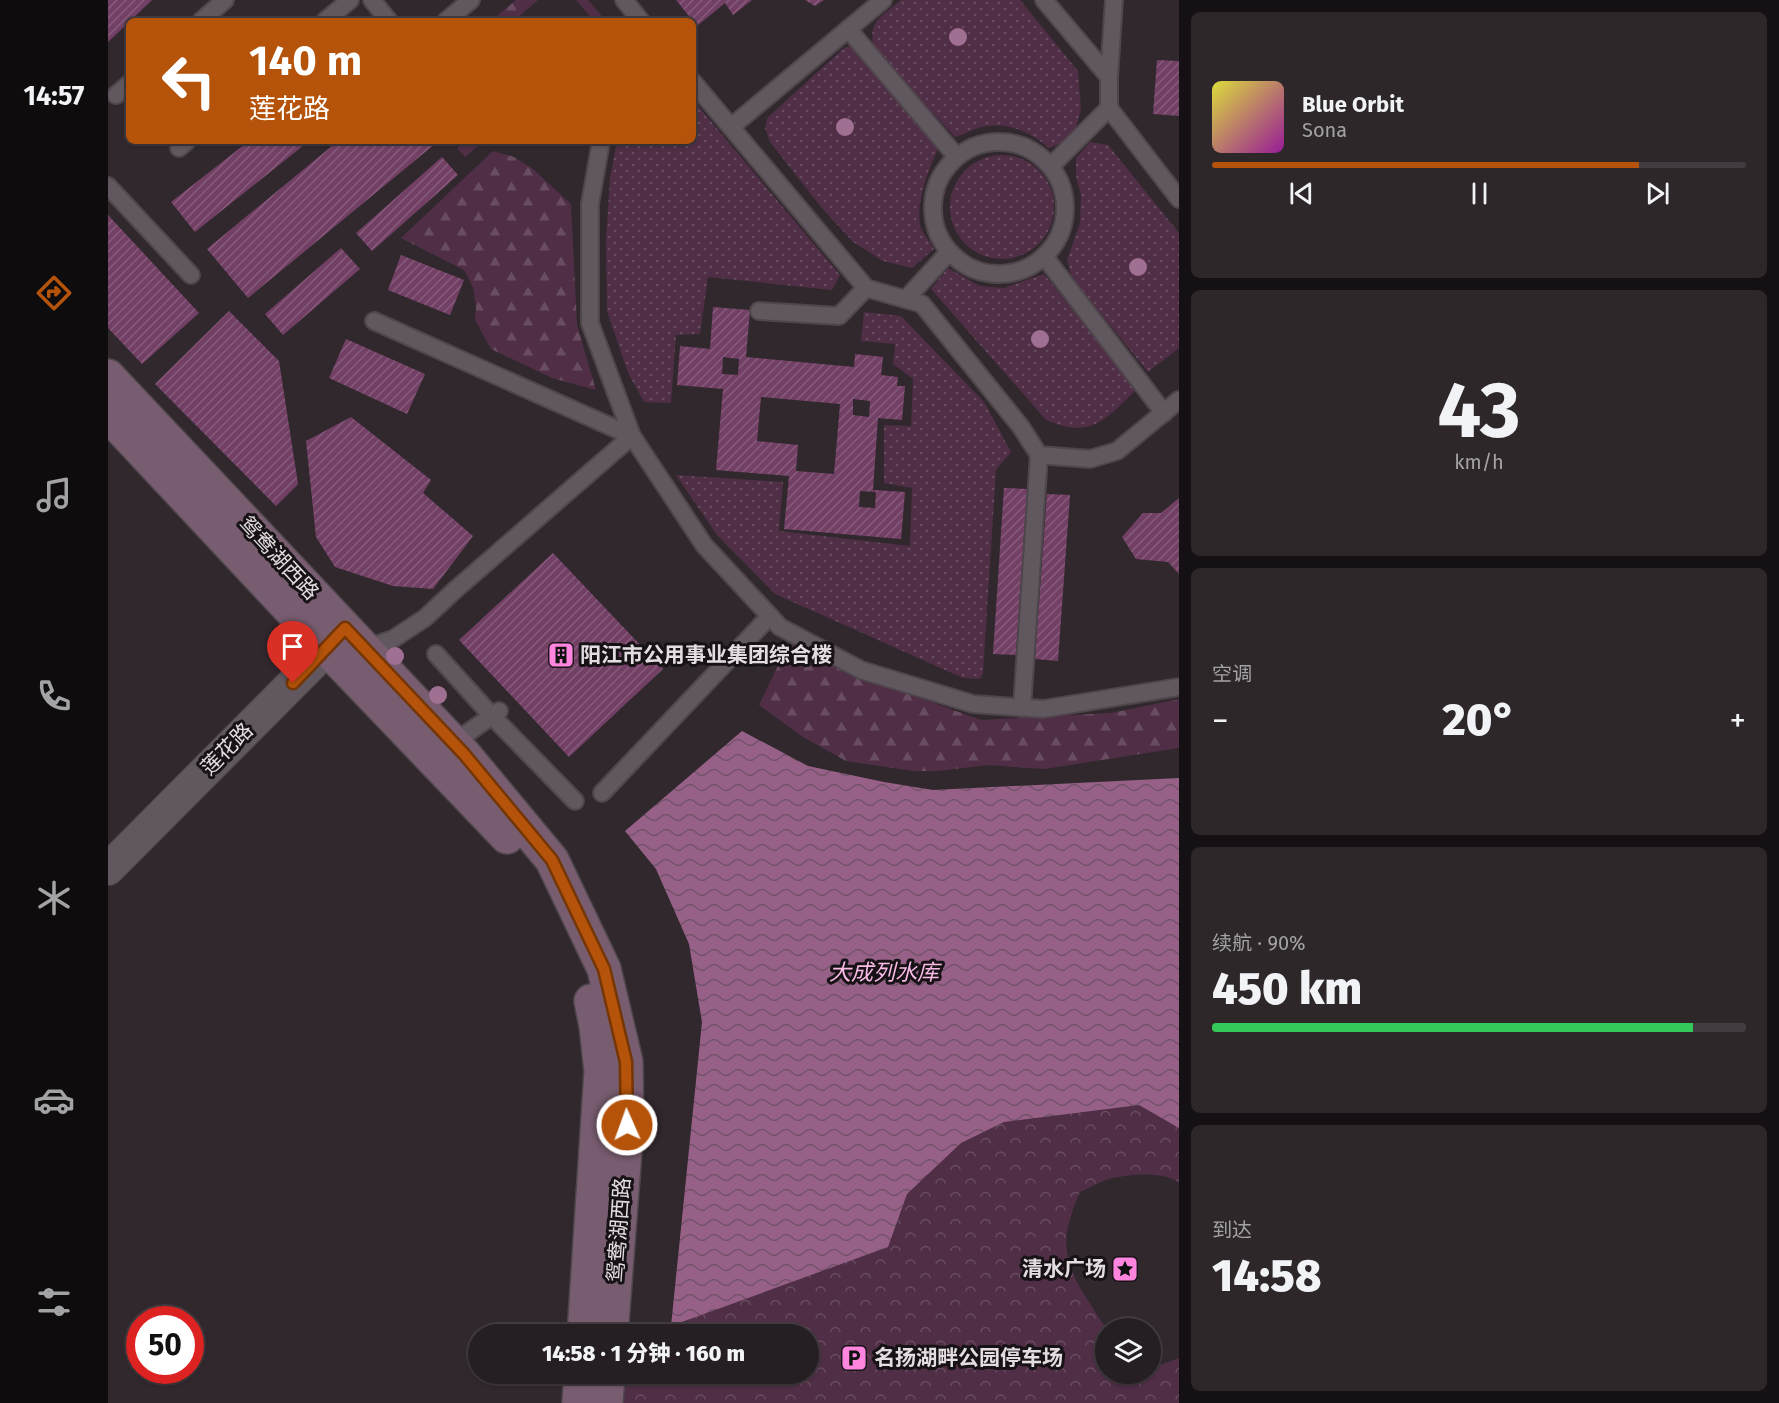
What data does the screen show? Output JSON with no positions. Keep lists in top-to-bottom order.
{
  "streets": {
    "main road": ["鸳鸯湖西路"],
    "street": ["莲花路"]
  },
  "crossings": [
    ["鸳鸯湖西路", "莲花路"]
  ],
  "water": ["大成列水库"],
  "places": {
    "building": ["阳江市公用事业集团综合楼"],
    "place": ["清水广场"],
    "parking": ["名扬湖畔公园停车场"]
  },
  "page": {
    "tabs": "14:57",
    "turn": ["140 m", "莲花路"],
    "song": ["Blue Orbit", "Sona"],
    "tile": [
      ["43", "km/h"],
      "空调",
      ["续航 · 90%", "450 km"],
      ["到达", "14:58"]
    ],
    "heat": ["−", "20°", "+"],
    "limit": "50",
    "trip": "14:58 · 1 分钟 · 160 m"
  }
}
